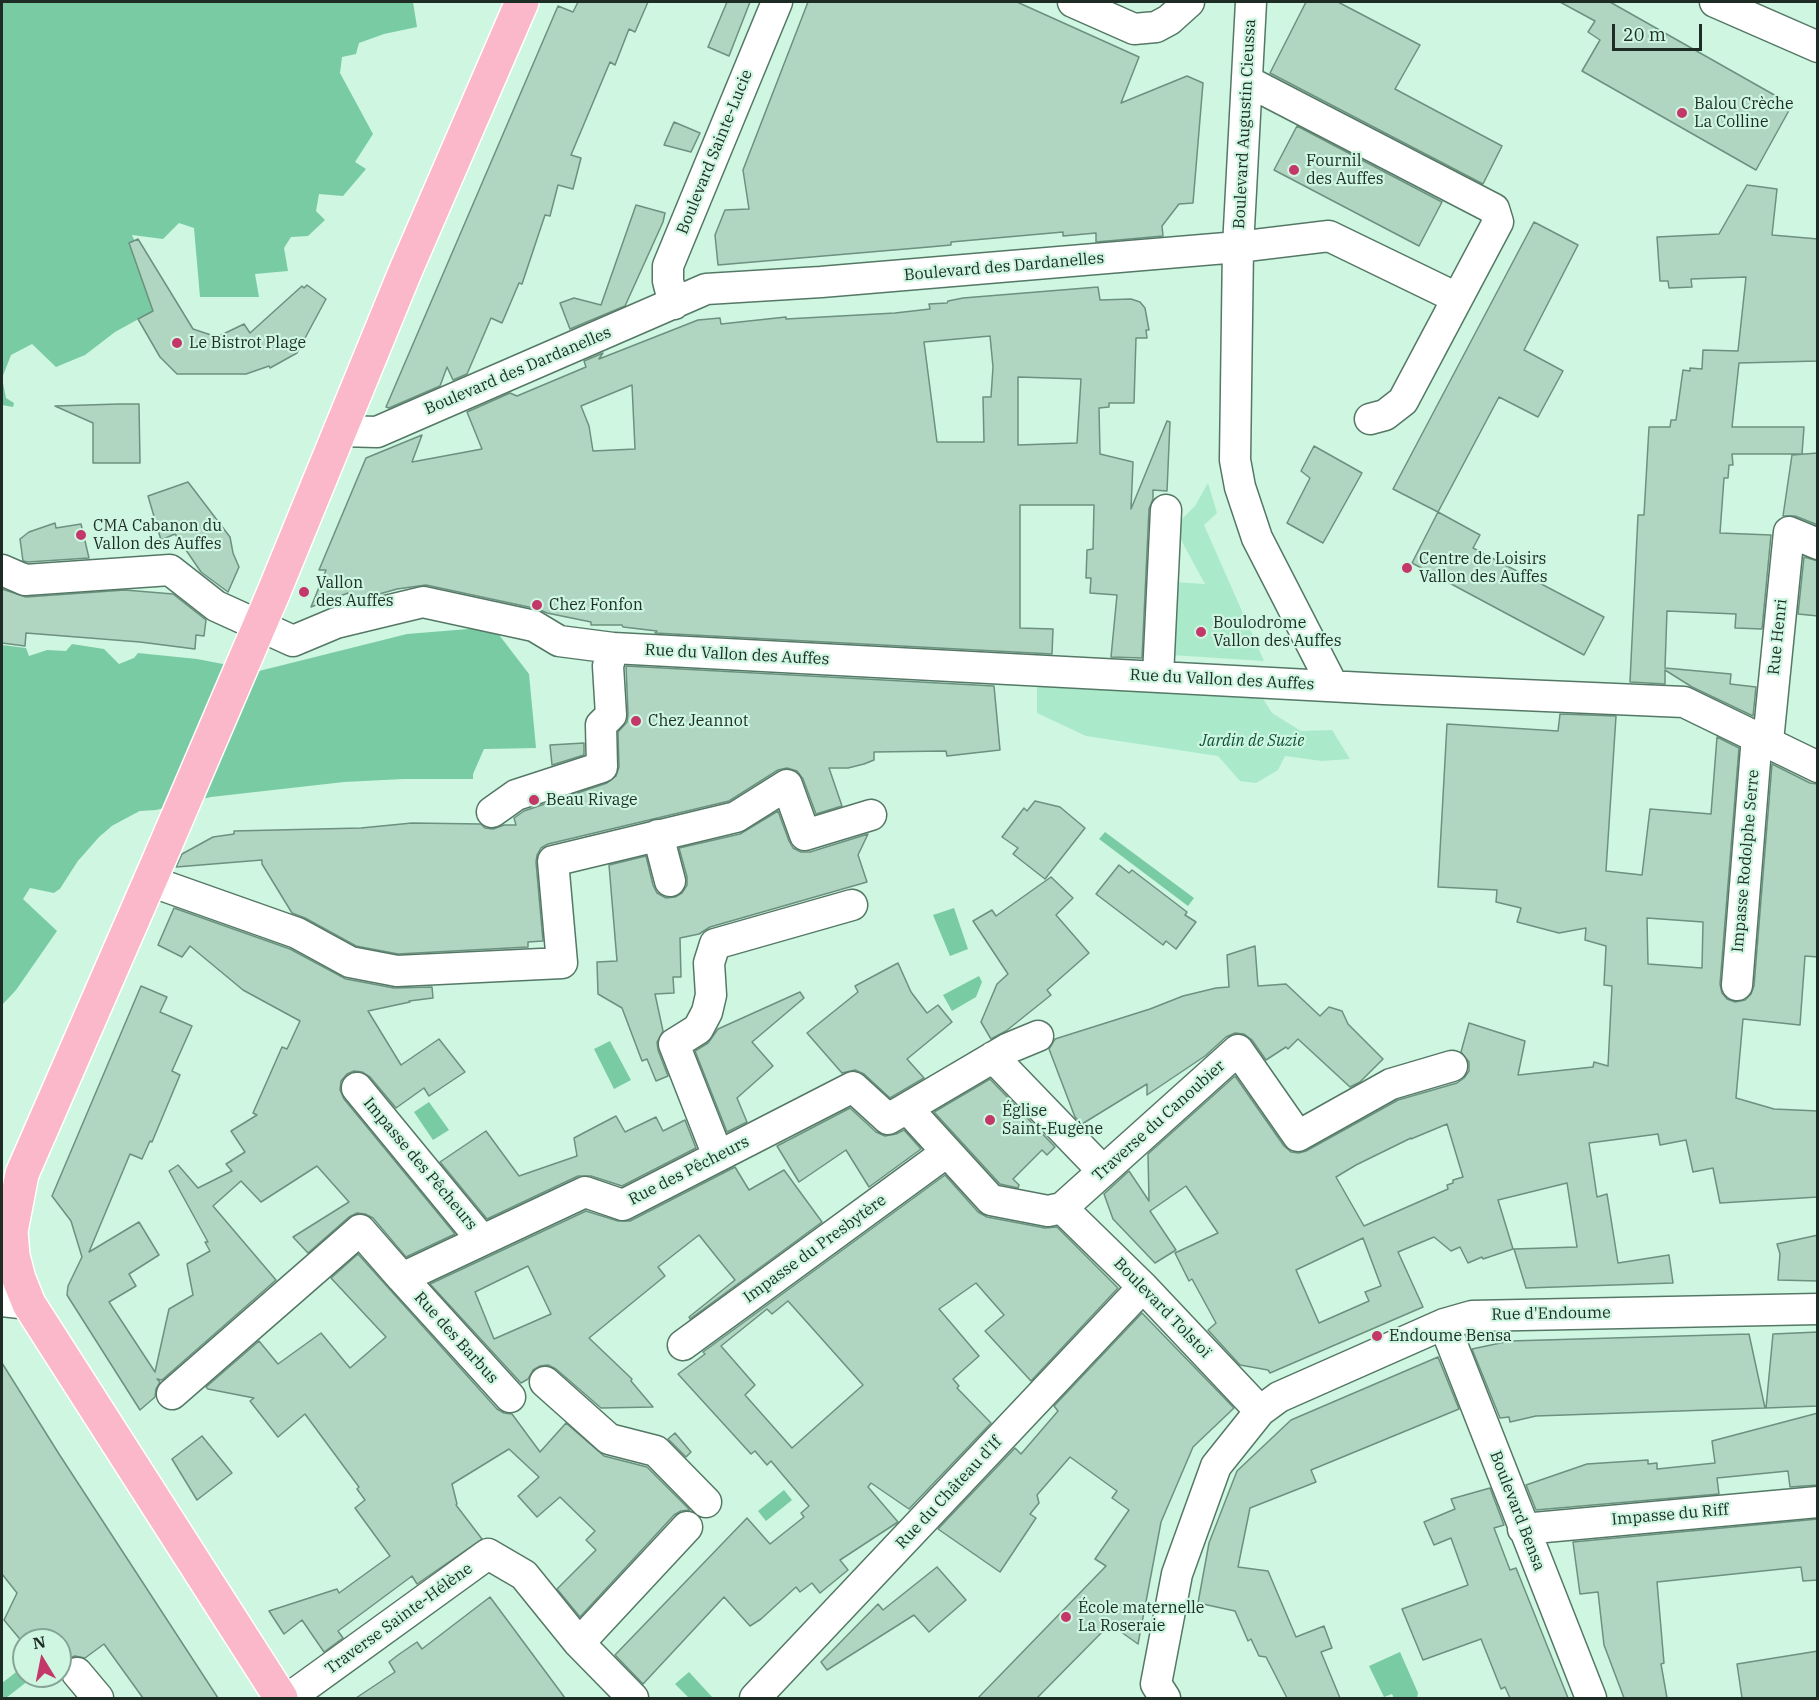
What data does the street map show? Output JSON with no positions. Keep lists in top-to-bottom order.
{
  "streets": {
    "street": [
      "Boulevard Augustin Cieussa",
      "Boulevard Sainte-Lucie",
      "Boulevard des Dardanelles",
      "Rue Henri",
      "Rue du Vallon des Auffes",
      "Impasse Rodolphe Serre",
      "Traverse du Canoubier",
      "Impasse des Pêcheurs",
      "Rue des Pêcheurs",
      "Impasse du Presbytère",
      "Boulevard Tolstoï",
      "Rue d'Endoume",
      "Rue des Barbus",
      "Rue du Château d'If",
      "Boulevard Bensa",
      "Impasse du Riff",
      "Traverse Sainte-Hélène"
    ]
  },
  "crossings": [
    ["Boulevard Augustin Cieussa", "Boulevard des Dardanelles"],
    ["Boulevard Sainte-Lucie", "Boulevard des Dardanelles"],
    ["Rue Henri", "Rue du Vallon des Auffes"],
    ["Rue Henri", "Impasse Rodolphe Serre"],
    ["Rue du Vallon des Auffes", "Impasse Rodolphe Serre"],
    ["Traverse du Canoubier", "Boulevard Tolstoï"],
    ["Impasse des Pêcheurs", "Rue des Pêcheurs"],
    ["Rue des Pêcheurs", "Rue des Barbus"],
    ["Boulevard Tolstoï", "Rue d'Endoume"],
    ["Boulevard Tolstoï", "Rue du Château d'If"],
    ["Rue d'Endoume", "Boulevard Bensa"],
    ["Boulevard Bensa", "Impasse du Riff"]
  ],
  "parks": ["Jardin de Suzie"],
  "places": [
    "Balou Crèche La Colline",
    "Fournil des Auffes",
    "Le Bistrot Plage",
    "CMA Cabanon du Vallon des Auffes",
    "Centre de Loisirs Vallon des Auffes",
    "Vallon des Auffes",
    "Chez Fonfon",
    "Boulodrome Vallon des Auffes",
    "Chez Jeannot",
    "Beau Rivage",
    "Église Saint-Eugène",
    "Endoume Bensa",
    "École maternelle La Roseraie"
  ],
  "scale_bar": "20 m",
  "north": "top"
}
